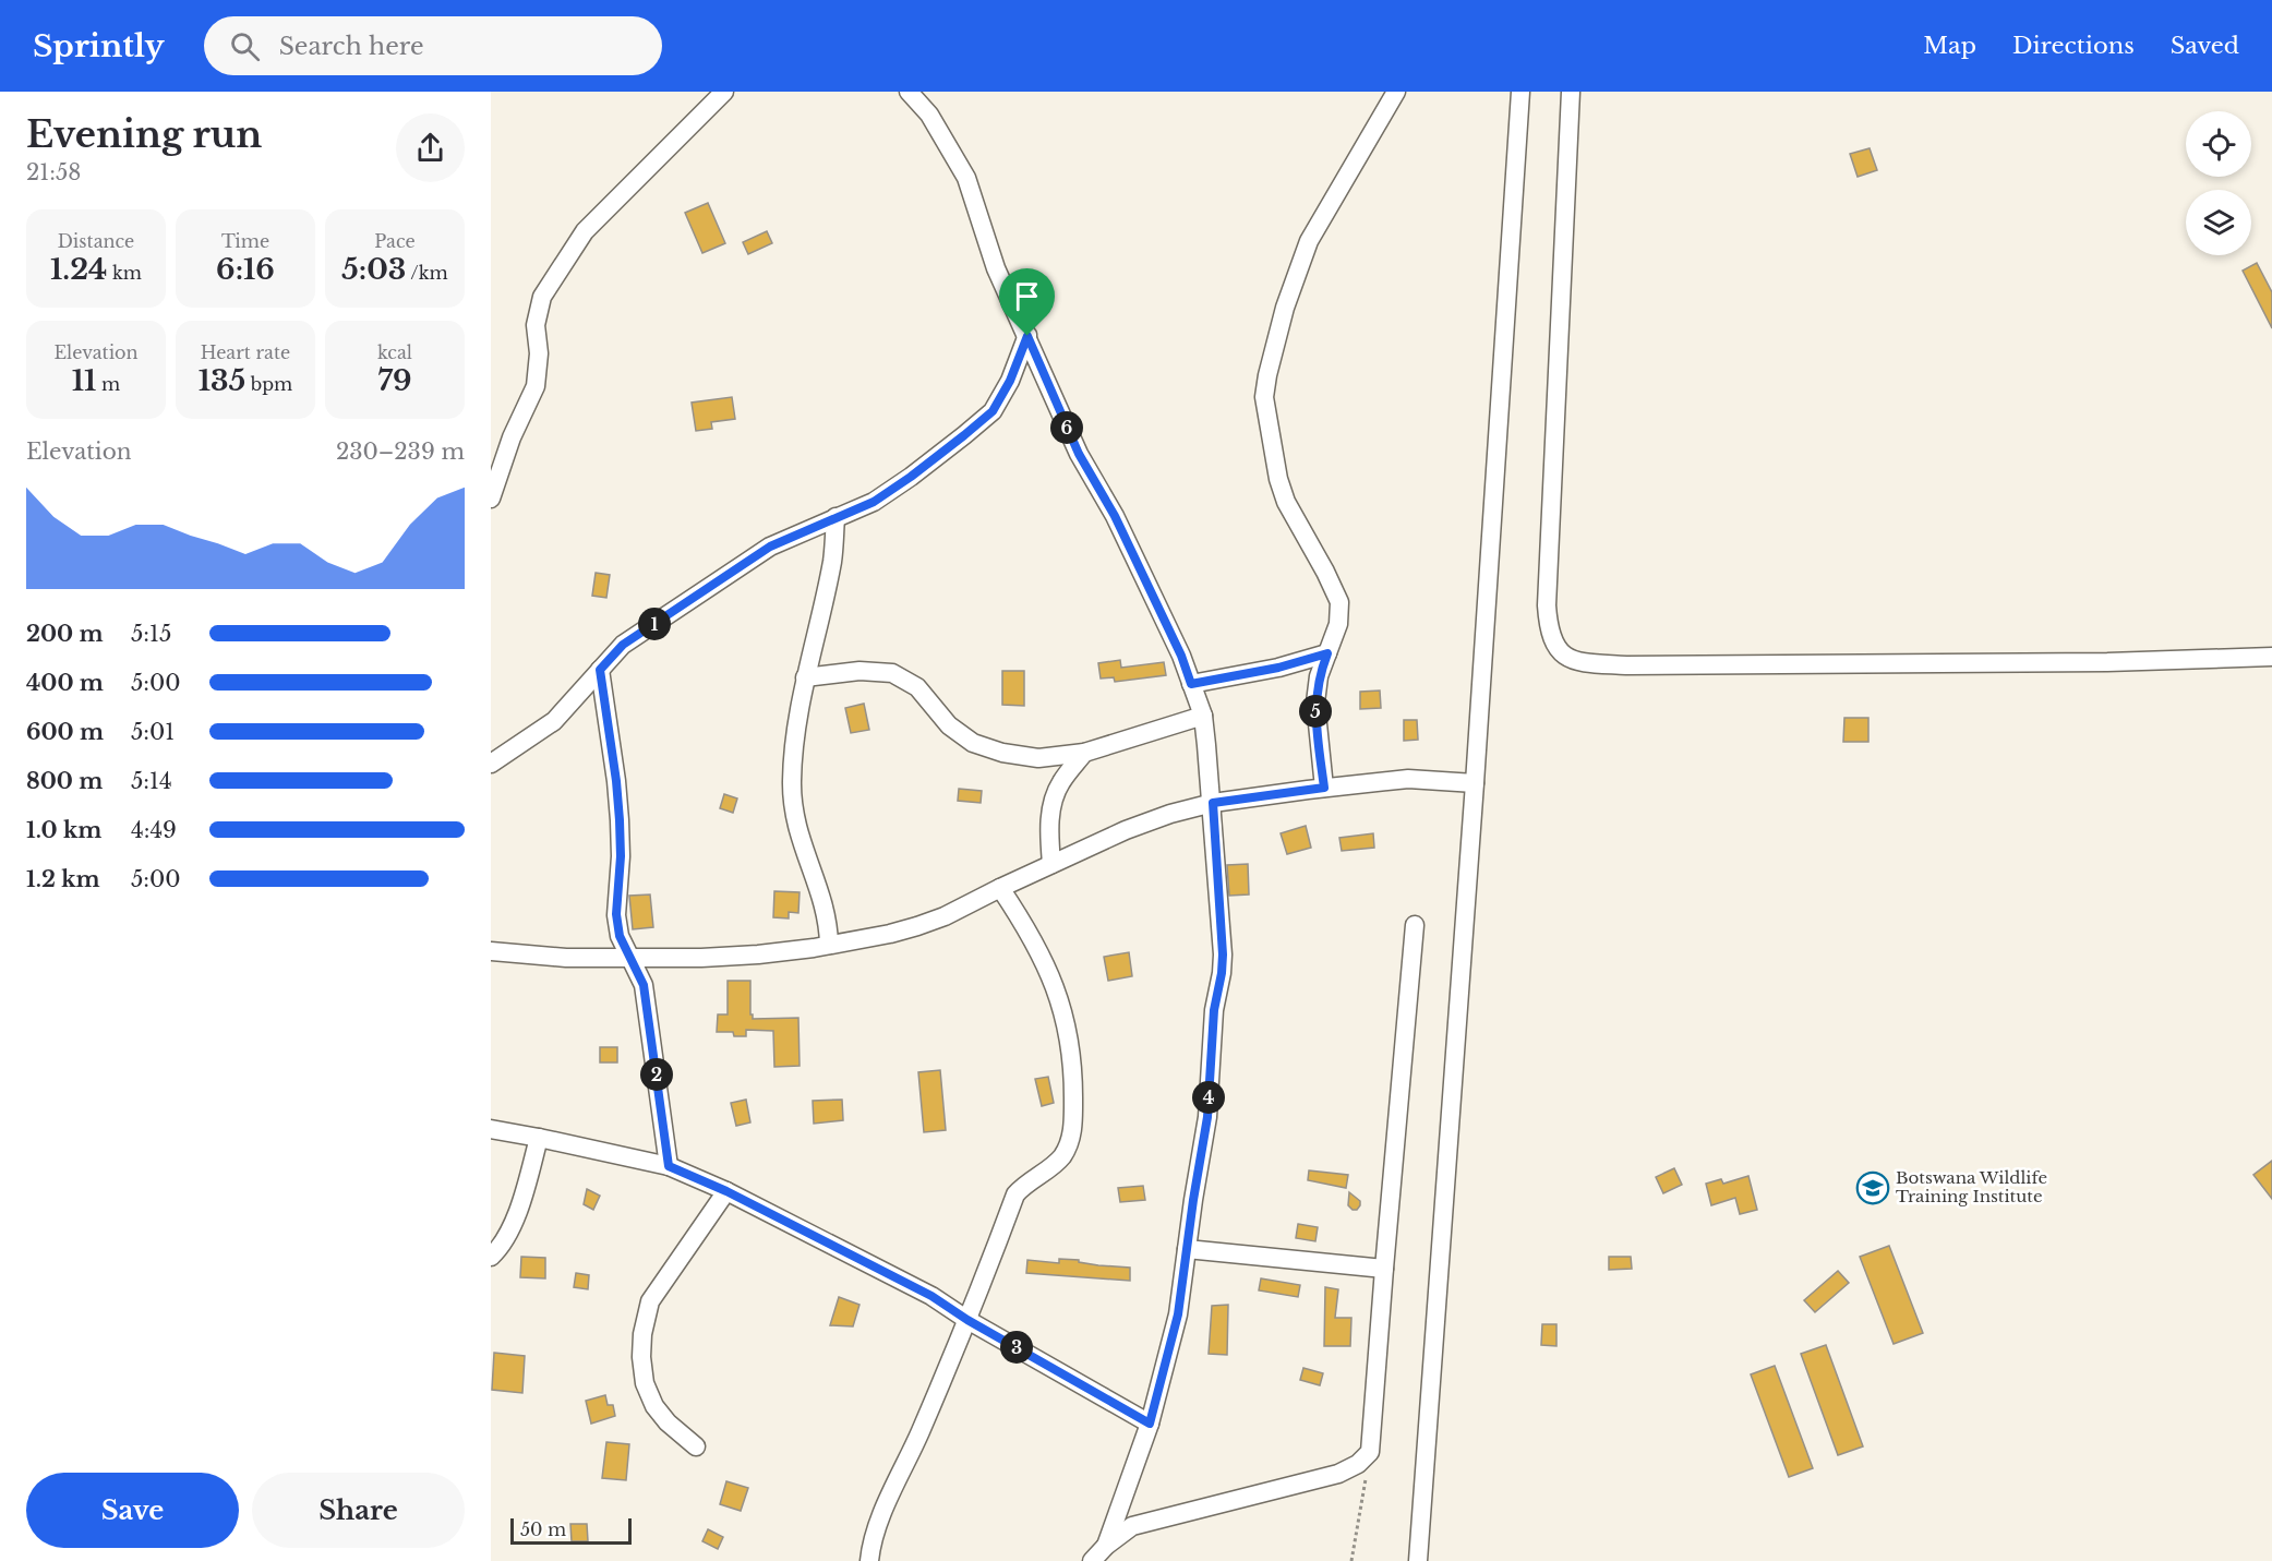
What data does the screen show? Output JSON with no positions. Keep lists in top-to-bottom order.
{
  "places": {
    "school or university": ["Botswana Wildlife Training Institute"]
  },
  "scale_bar": "50 m",
  "page": {
    "header": "Sprintly",
    "search": "Search here",
    "nav": ["Map", "Directions", "Saved"],
    "heading": ["Evening run", "21:58"],
    "stats": [
      ["Distance", "1.24 km"],
      ["Time", "6:16"],
      ["Pace", "5:03 /km"],
      ["Elevation", "11 m"],
      ["Heart rate", "135 bpm"],
      ["kcal", "79"]
    ],
    "pins": [
      "6",
      "1",
      "5",
      "2",
      "4",
      "3"
    ],
    "chart": ["Elevation", "230–239 m"],
    "list": [
      {
        "name": "200 m",
        "note": "5:15"
      },
      {
        "name": "400 m",
        "note": "5:00"
      },
      {
        "name": "600 m",
        "note": "5:01"
      },
      {
        "name": "800 m",
        "note": "5:14"
      },
      {
        "name": "1.0 km",
        "note": "4:49"
      },
      {
        "name": "1.2 km",
        "note": "5:00"
      }
    ],
    "buttons": ["Save", "Share"],
    "scale": "50 m"
  }
}
